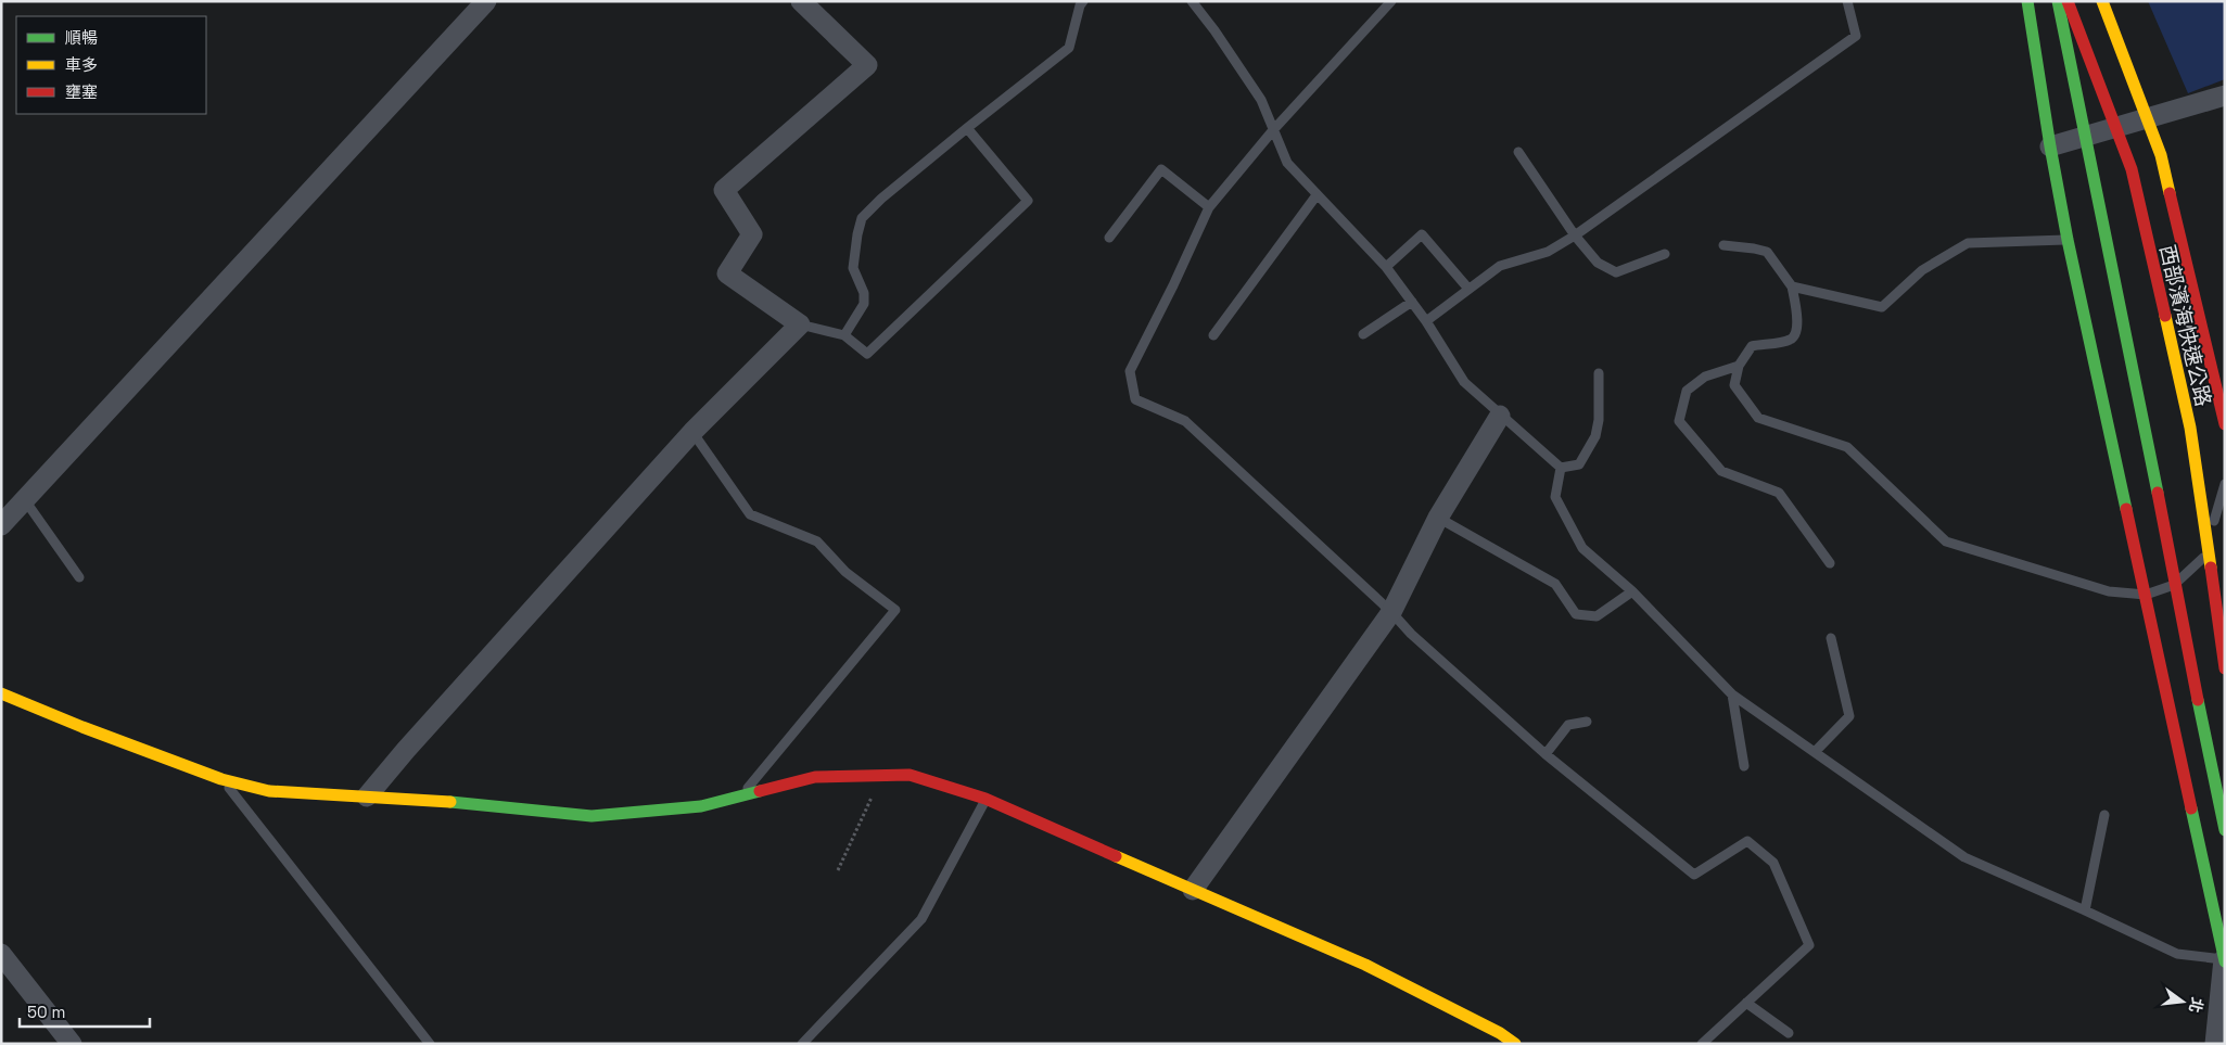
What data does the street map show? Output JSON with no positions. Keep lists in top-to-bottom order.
{
  "streets": {
    "main road": ["西部濱海快速公路"]
  },
  "legend": ["順暢", "車多", "壅塞"],
  "scale_bar": "50 m",
  "north": "right"
}
